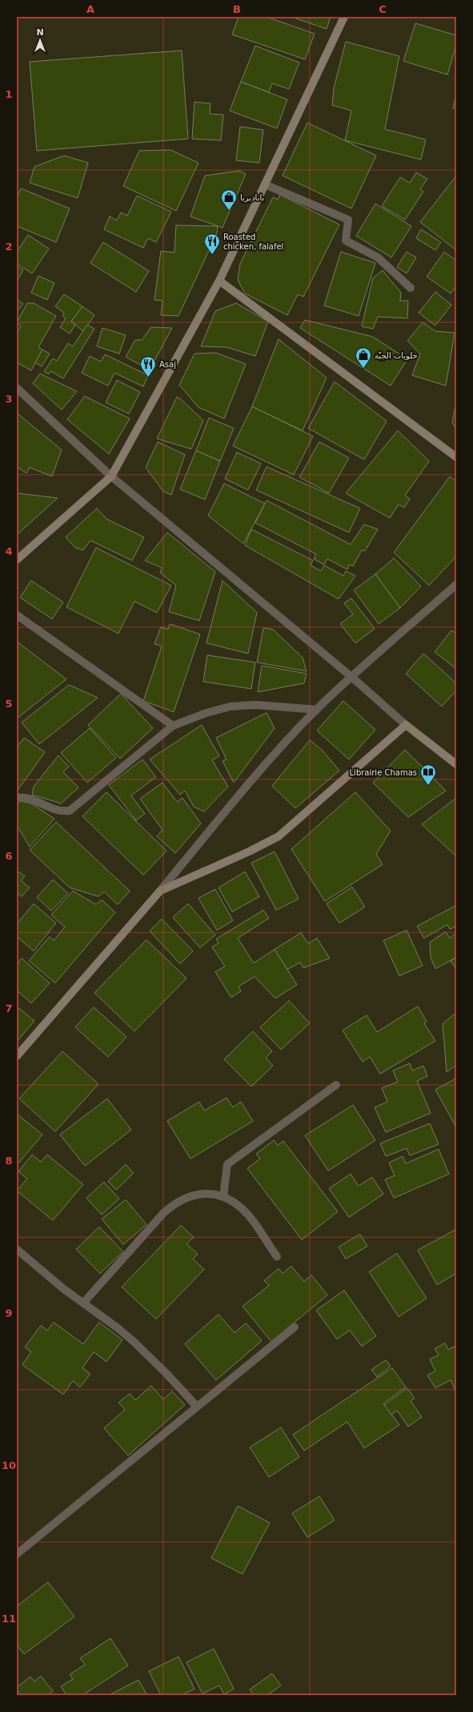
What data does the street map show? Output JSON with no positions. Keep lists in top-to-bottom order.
{
  "places": {
    "shop": ["باناديريا", "حلويات الجبّة"],
    "restaurant": ["Roasted chicken, falafel", "Asaj"],
    "library": ["Librairie Chamas"]
  },
  "north": "top",
  "grid": {
    "columns": ["A", "B", "C"],
    "rows": [
      "1",
      "2",
      "3",
      "4",
      "5",
      "6",
      "7",
      "8",
      "9",
      "10",
      "11"
    ]
  }
}
